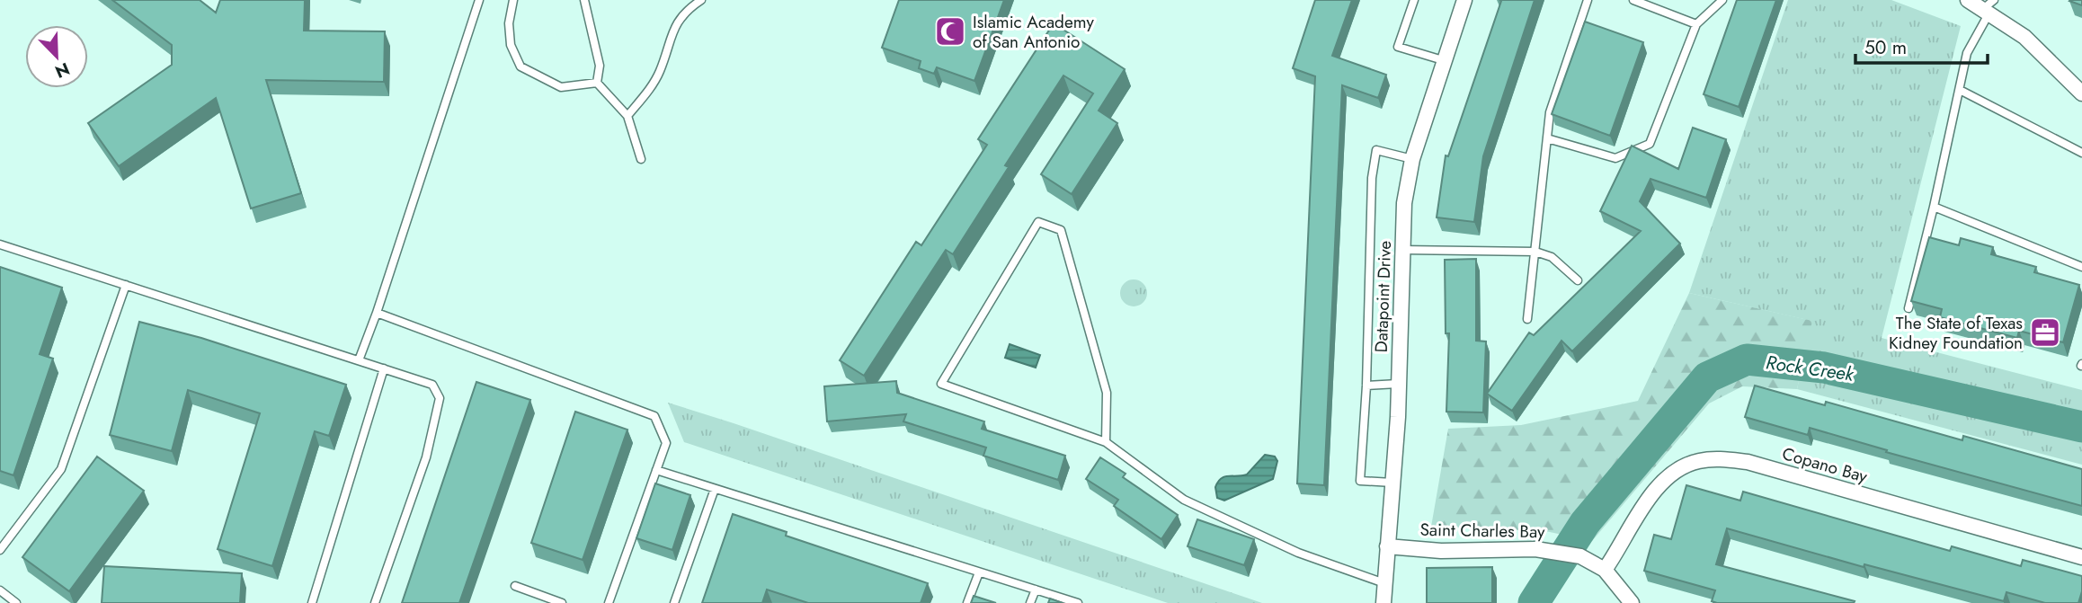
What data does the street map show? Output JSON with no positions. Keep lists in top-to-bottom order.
{
  "streets": {
    "street": ["Datapoint Drive", "Copano Bay", "Saint Charles Bay"]
  },
  "crossings": [
    ["Datapoint Drive", "Saint Charles Bay"],
    ["Copano Bay", "Saint Charles Bay"]
  ],
  "water": ["Rock Creek"],
  "places": {
    "mosque": ["Islamic Academy of San Antonio"],
    "office": ["The State of Texas Kidney Foundation"]
  },
  "scale_bar": "50 m",
  "north": "bottom right"
}
